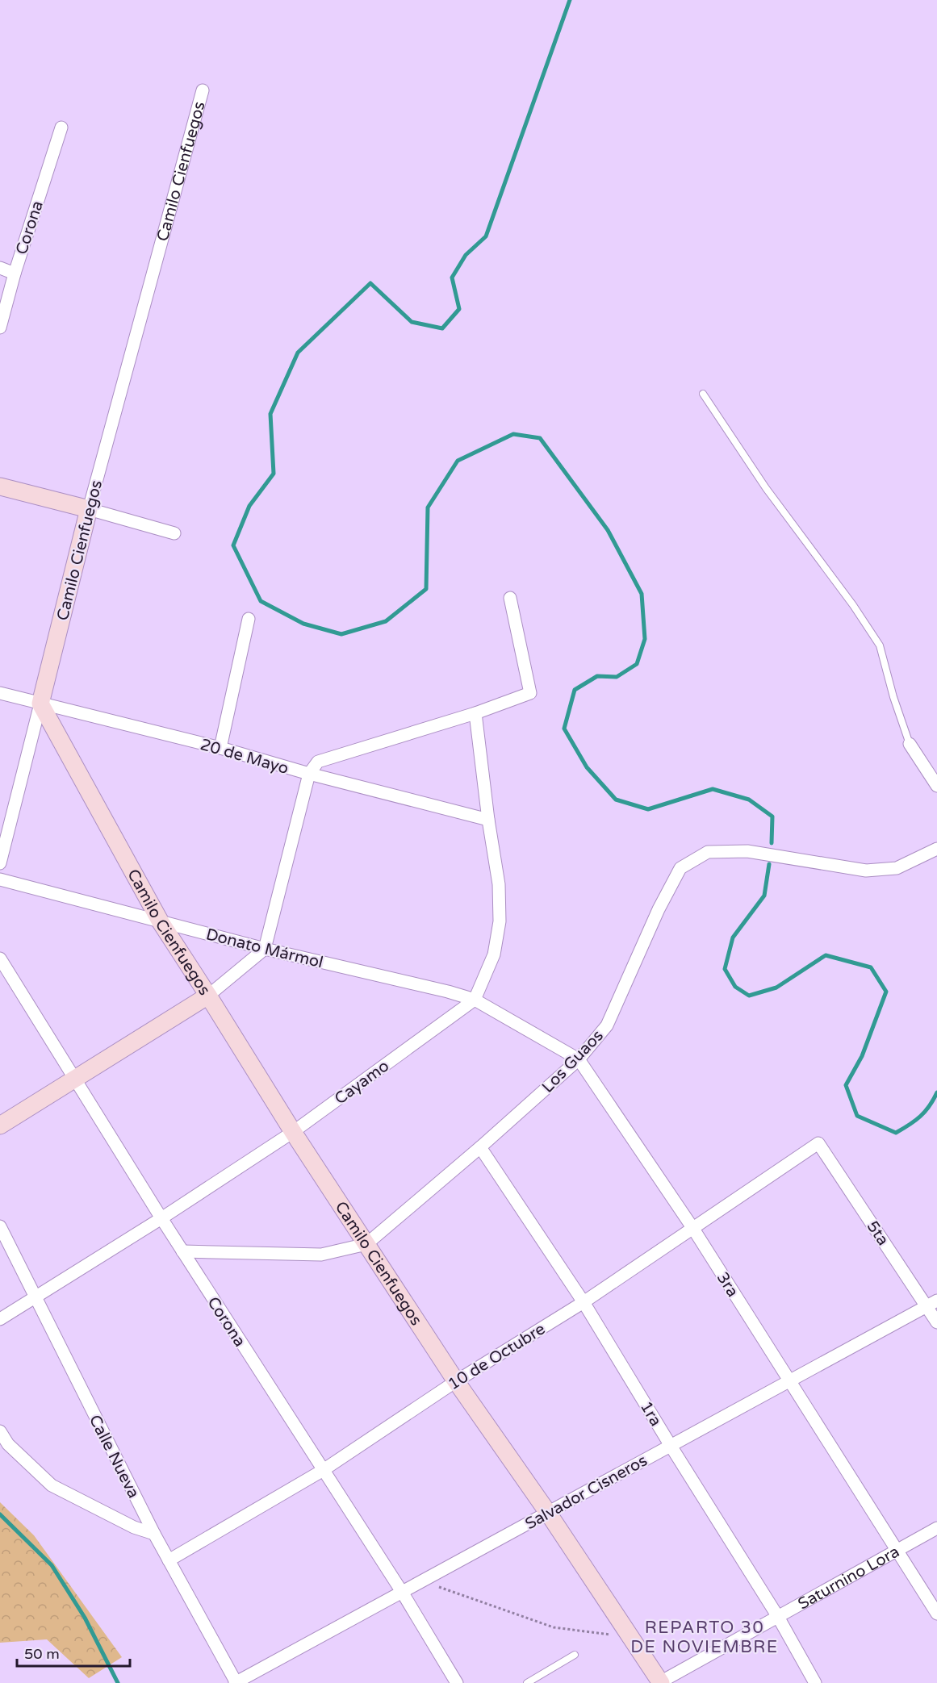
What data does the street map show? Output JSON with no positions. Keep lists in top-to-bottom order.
{
  "streets": {
    "street": [
      "Camilo Cienfuegos",
      "Corona",
      "20 de Mayo",
      "Donato Mármol",
      "Los Guaos",
      "Cayamo",
      "5ta",
      "3ra",
      "10 de Octubre",
      "1ra",
      "Calle Nueva",
      "Salvador Cisneros",
      "Saturnino Lora"
    ]
  },
  "crossings": [
    ["Camilo Cienfuegos", "20 de Mayo"],
    ["Camilo Cienfuegos", "Donato Mármol"],
    ["Camilo Cienfuegos", "Los Guaos"],
    ["Camilo Cienfuegos", "Cayamo"],
    ["Camilo Cienfuegos", "10 de Octubre"],
    ["Camilo Cienfuegos", "Salvador Cisneros"],
    ["Camilo Cienfuegos", "Saturnino Lora"],
    ["Corona", "Los Guaos"],
    ["Corona", "Cayamo"],
    ["Corona", "10 de Octubre"],
    ["Corona", "Salvador Cisneros"],
    ["Donato Mármol", "Cayamo"],
    ["Donato Mármol", "3ra"],
    ["Los Guaos", "3ra"],
    ["Los Guaos", "1ra"],
    ["Cayamo", "3ra"],
    ["Cayamo", "Calle Nueva"],
    ["5ta", "10 de Octubre"],
    ["5ta", "Salvador Cisneros"],
    ["3ra", "10 de Octubre"],
    ["3ra", "Salvador Cisneros"],
    ["3ra", "Saturnino Lora"],
    ["10 de Octubre", "1ra"],
    ["10 de Octubre", "Calle Nueva"],
    ["1ra", "Salvador Cisneros"],
    ["1ra", "Saturnino Lora"],
    ["Calle Nueva", "Salvador Cisneros"]
  ],
  "districts": ["REPARTO 30 DE NOVIEMBRE"],
  "scale_bar": "50 m"
}
